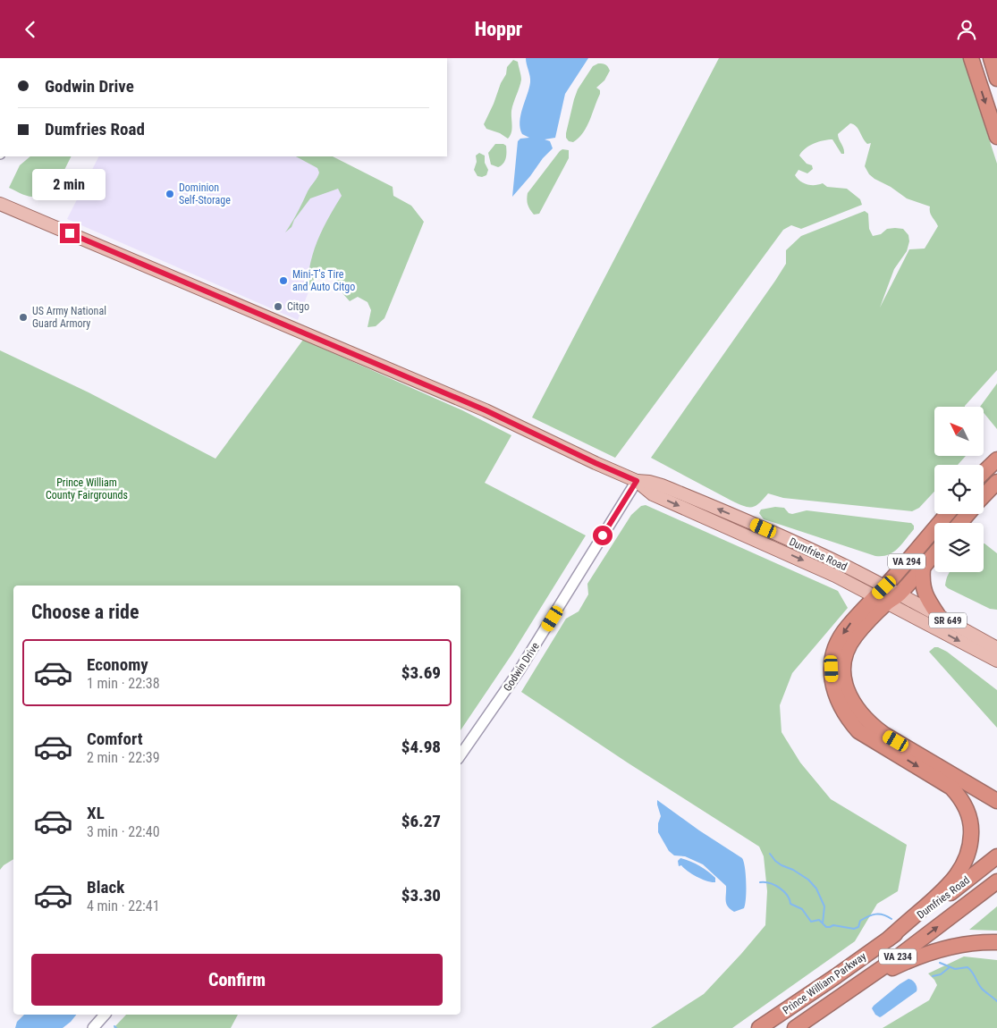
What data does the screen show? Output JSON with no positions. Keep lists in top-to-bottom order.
{
  "streets": {
    "highway": [
      "Dumfries Road",
      "VA 294",
      "VA 234",
      "Prince William Parkway"
    ],
    "main road": ["SR 649"],
    "street": ["Godwin Drive"]
  },
  "crossings": [
    ["Dumfries Road", "VA 294"],
    ["Dumfries Road", "SR 649"],
    ["Dumfries Road", "Godwin Drive"],
    ["Dumfries Road", "Prince William Parkway"],
    ["VA 294", "SR 649"]
  ],
  "parks": ["Prince William County Fairgrounds"],
  "places": [
    "Dominion Self-Storage",
    "Mini-T's Tire and Auto Citgo",
    "Citgo",
    "US Army National Guard Armory"
  ],
  "north": "top left",
  "page": {
    "header": "Hoppr",
    "banner": ["Godwin Drive", "Dumfries Road"],
    "bubble": "2 min",
    "heading": "Choose a ride",
    "list": [
      {
        "name": "Economy",
        "note": "1 min · 22:38",
        "value": "$3.69"
      },
      {
        "name": "Comfort",
        "note": "2 min · 22:39",
        "value": "$4.98"
      },
      {
        "name": "XL",
        "note": "3 min · 22:40",
        "value": "$6.27"
      },
      {
        "name": "Black",
        "note": "4 min · 22:41",
        "value": "$3.30"
      }
    ],
    "buttons": "Confirm"
  }
}
